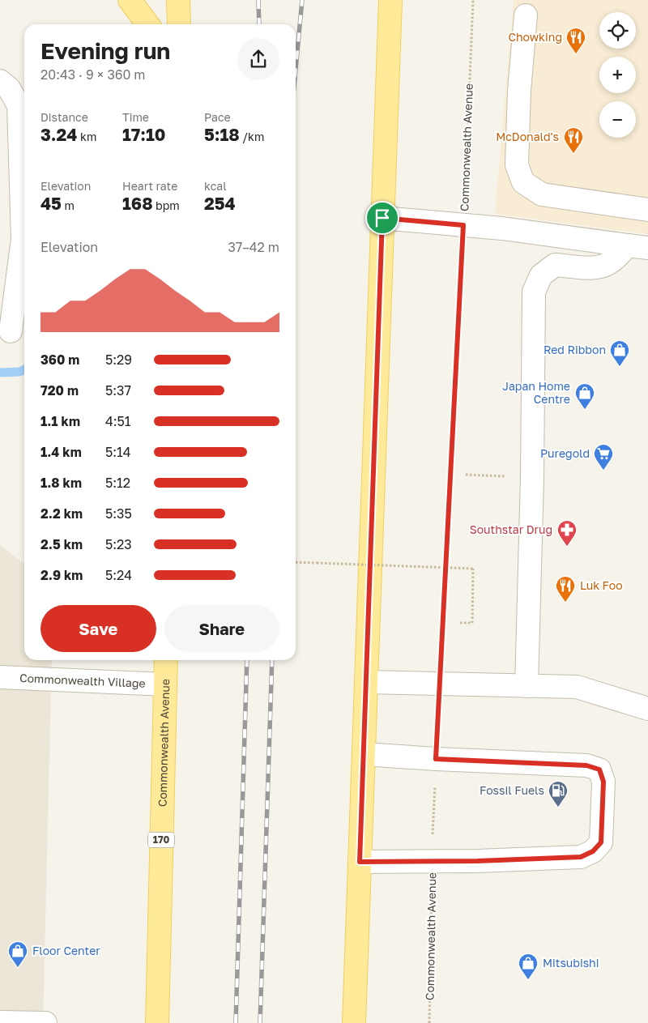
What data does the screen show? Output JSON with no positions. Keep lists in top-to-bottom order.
{
  "streets": {
    "main road": ["Commonwealth Avenue", "170"],
    "street": ["Commonwealth Village"]
  },
  "crossings": [
    ["Commonwealth Avenue", "Commonwealth Village"]
  ],
  "places": {
    "restaurant": ["Chowking", "McDonald's", "Luk Foo"],
    "shop": [
      "Red Ribbon",
      "Japan Home Centre",
      "Floor Center",
      "Mitsubishi"
    ],
    "supermarket": ["Puregold"],
    "pharmacy": ["Southstar Drug"],
    "fuel station": ["Fossil Fuels"]
  },
  "page": {
    "map_buttons": ["+", "−"],
    "heading": ["Evening run", "20:43 · 9 × 360 m"],
    "stats": [
      ["Distance", "3.24 km"],
      ["Time", "17:10"],
      ["Pace", "5:18 /km"],
      ["Elevation", "45 m"],
      ["Heart rate", "168 bpm"],
      ["kcal", "254"]
    ],
    "chart": ["Elevation", "37–42 m"],
    "list": [
      {
        "name": "360 m",
        "note": "5:29"
      },
      {
        "name": "720 m",
        "note": "5:37"
      },
      {
        "name": "1.1 km",
        "note": "4:51"
      },
      {
        "name": "1.4 km",
        "note": "5:14"
      },
      {
        "name": "1.8 km",
        "note": "5:12"
      },
      {
        "name": "2.2 km",
        "note": "5:35"
      },
      {
        "name": "2.5 km",
        "note": "5:23"
      },
      {
        "name": "2.9 km",
        "note": "5:24"
      }
    ],
    "buttons": ["Save", "Share"]
  }
}
